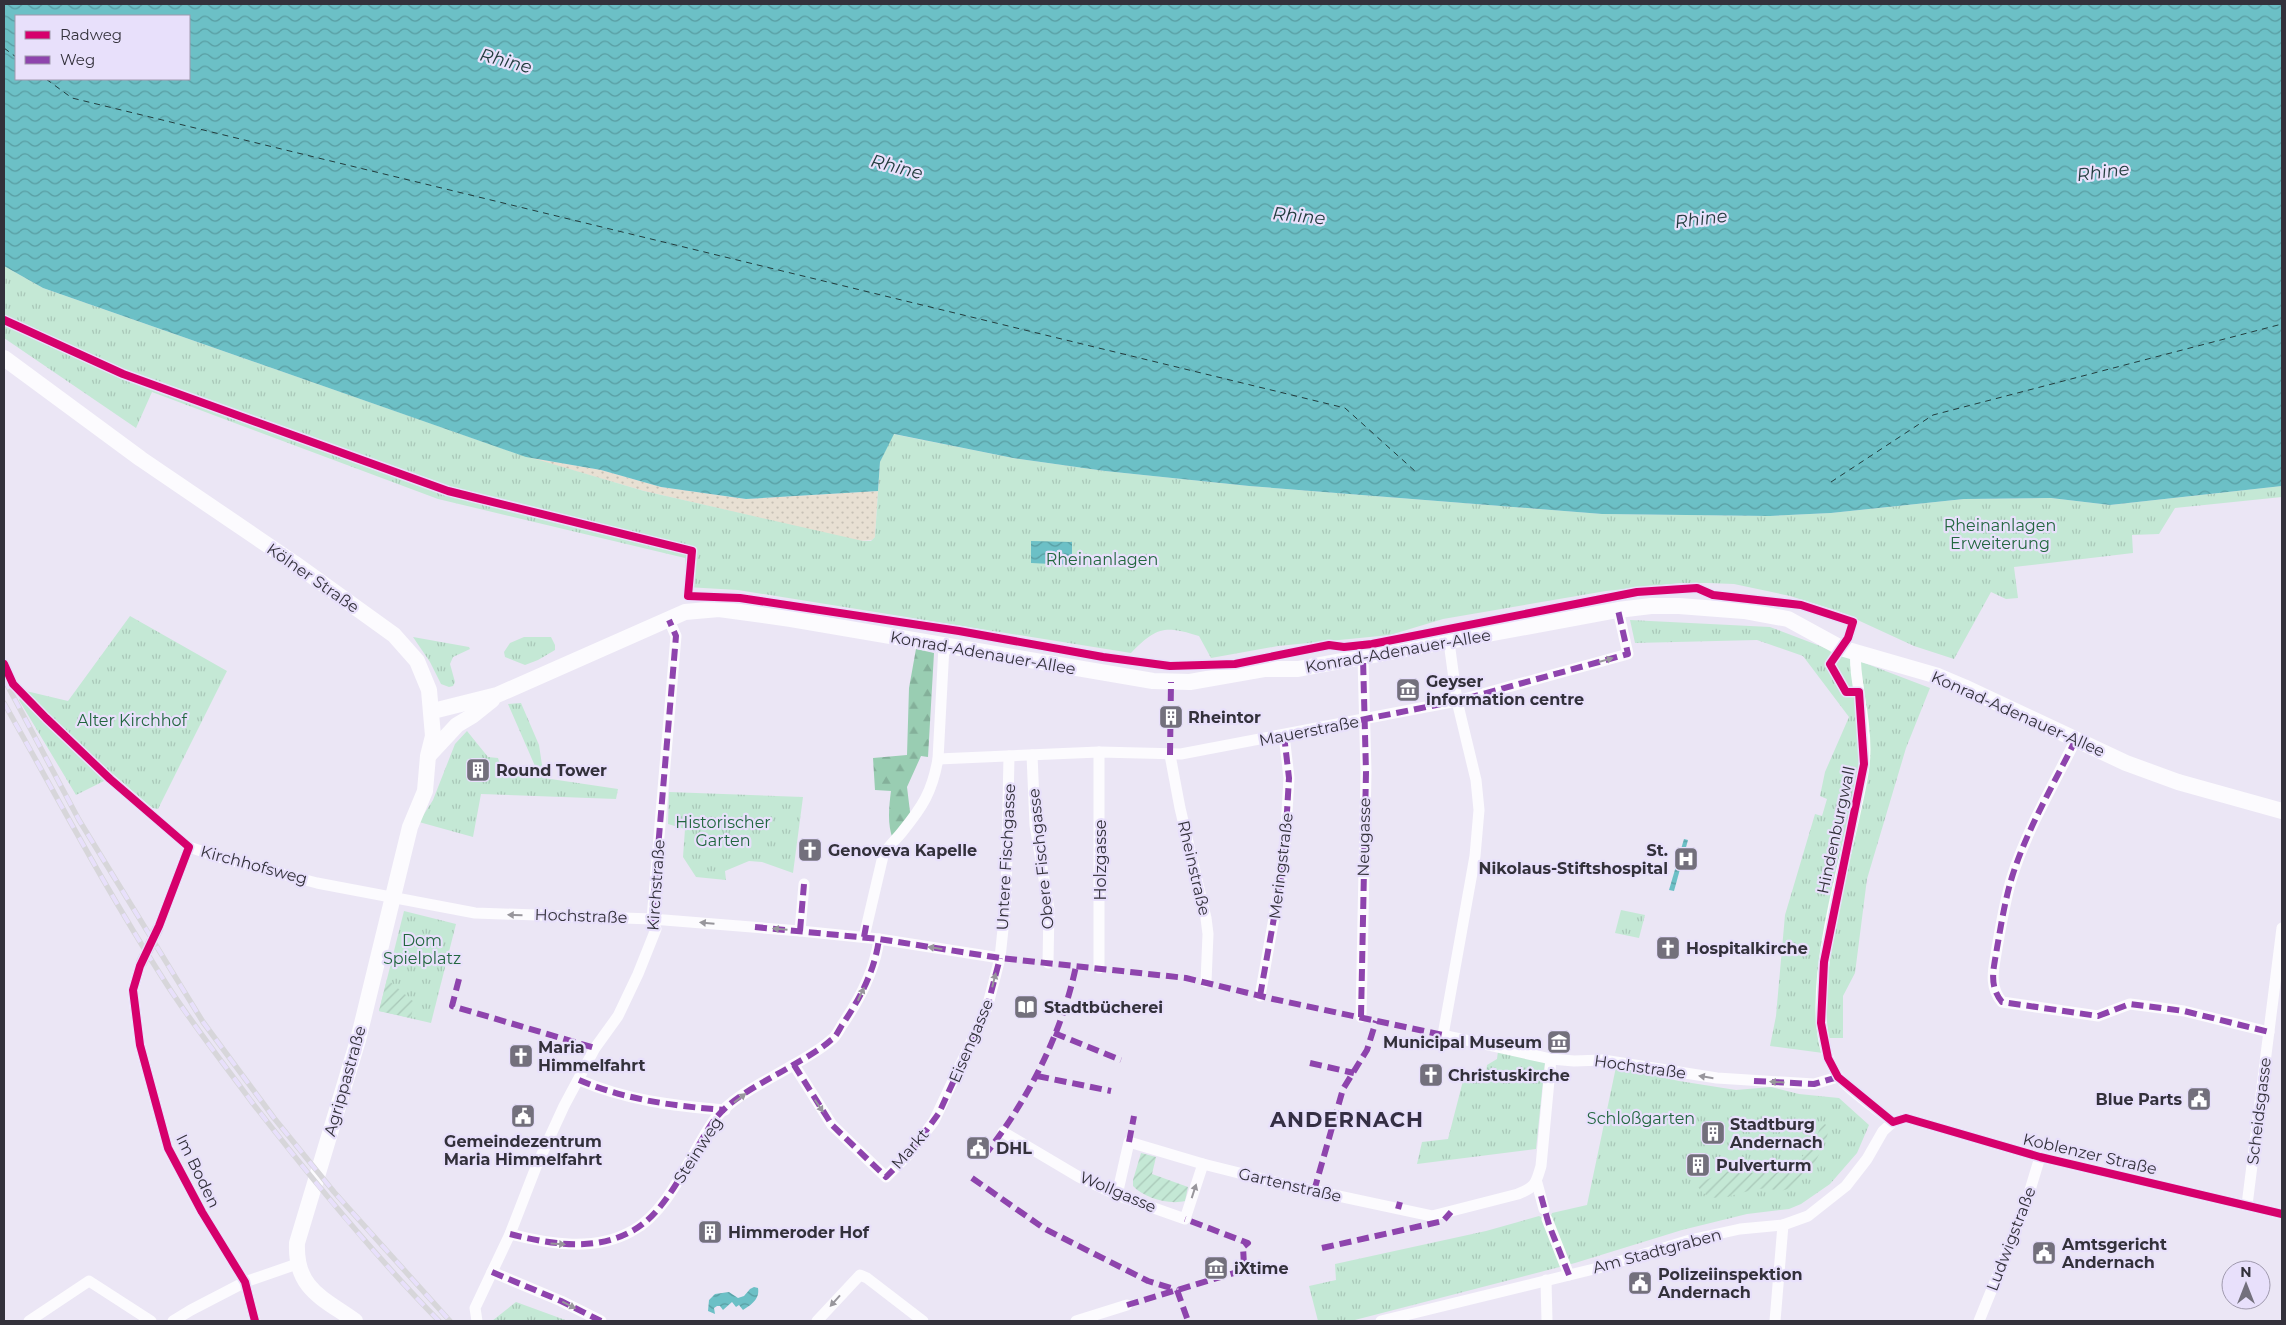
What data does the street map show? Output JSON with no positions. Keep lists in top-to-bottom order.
{
  "streets": {
    "street": [
      "Kölner Straße",
      "Konrad-Adenauer-Allee",
      "Mauerstraße",
      "Hindenburgwall",
      "Neugasse",
      "Untere Fischgasse",
      "Obere Fischgasse",
      "Holzgasse",
      "Kirchhofsweg",
      "Meringstraße",
      "Rheinstraße",
      "Kirchstraße",
      "Hochstraße",
      "Eisengasse",
      "Agrippastraße",
      "Scheidsgasse",
      "Markt",
      "Steinweg",
      "Koblenzer Straße",
      "Im Boden",
      "Gartenstraße",
      "Wollgasse",
      "Ludwigstraße",
      "Am Stadtgraben"
    ]
  },
  "crossings": [
    ["Kölner Straße", "Kirchhofsweg"],
    ["Kölner Straße", "Hochstraße"],
    ["Kölner Straße", "Agrippastraße"],
    ["Konrad-Adenauer-Allee", "Mauerstraße"],
    ["Konrad-Adenauer-Allee", "Hindenburgwall"],
    ["Konrad-Adenauer-Allee", "Neugasse"],
    ["Konrad-Adenauer-Allee", "Kirchstraße"],
    ["Mauerstraße", "Neugasse"],
    ["Mauerstraße", "Untere Fischgasse"],
    ["Mauerstraße", "Obere Fischgasse"],
    ["Mauerstraße", "Holzgasse"],
    ["Mauerstraße", "Meringstraße"],
    ["Mauerstraße", "Rheinstraße"],
    ["Mauerstraße", "Hochstraße"],
    ["Hindenburgwall", "Hochstraße"],
    ["Untere Fischgasse", "Hochstraße"],
    ["Untere Fischgasse", "Eisengasse"],
    ["Kirchhofsweg", "Hochstraße"],
    ["Kirchhofsweg", "Agrippastraße"],
    ["Kirchstraße", "Hochstraße"],
    ["Kirchstraße", "Steinweg"],
    ["Hochstraße", "Eisengasse"],
    ["Hochstraße", "Agrippastraße"],
    ["Hochstraße", "Steinweg"],
    ["Eisengasse", "Markt"],
    ["Scheidsgasse", "Koblenzer Straße"],
    ["Markt", "Steinweg"],
    ["Koblenzer Straße", "Ludwigstraße"],
    ["Koblenzer Straße", "Am Stadtgraben"],
    ["Gartenstraße", "Wollgasse"]
  ],
  "one_way": ["Hochstraße", "Eisengasse", "Steinweg"],
  "districts": ["ANDERNACH"],
  "water": ["Rhine"],
  "parks": [
    "Rheinanlagen Erweiterung",
    "Rheinanlagen",
    "Alter Kirchhof",
    "Historischer Garten",
    "Dom Spielplatz",
    "Schloßgarten"
  ],
  "places": {
    "museum": ["Geyser information centre", "Municipal Museum", "iXtime"],
    "building": [
      "Rheintor",
      "Round Tower",
      "Stadtburg Andernach",
      "Pulverturm",
      "Himmeroder Hof"
    ],
    "church": [
      "Genoveva Kapelle",
      "Hospitalkirche",
      "Maria Himmelfahrt",
      "Christuskirche"
    ],
    "hospital": ["St. Nikolaus-Stiftshospital"],
    "library": ["Stadtbücherei"],
    "public building": [
      "Blue Parts",
      "Gemeindezentrum Maria Himmelfahrt",
      "DHL",
      "Amtsgericht Andernach",
      "Polizeiinspektion Andernach"
    ]
  },
  "legend": ["Radweg", "Weg"],
  "north": "top"
}
